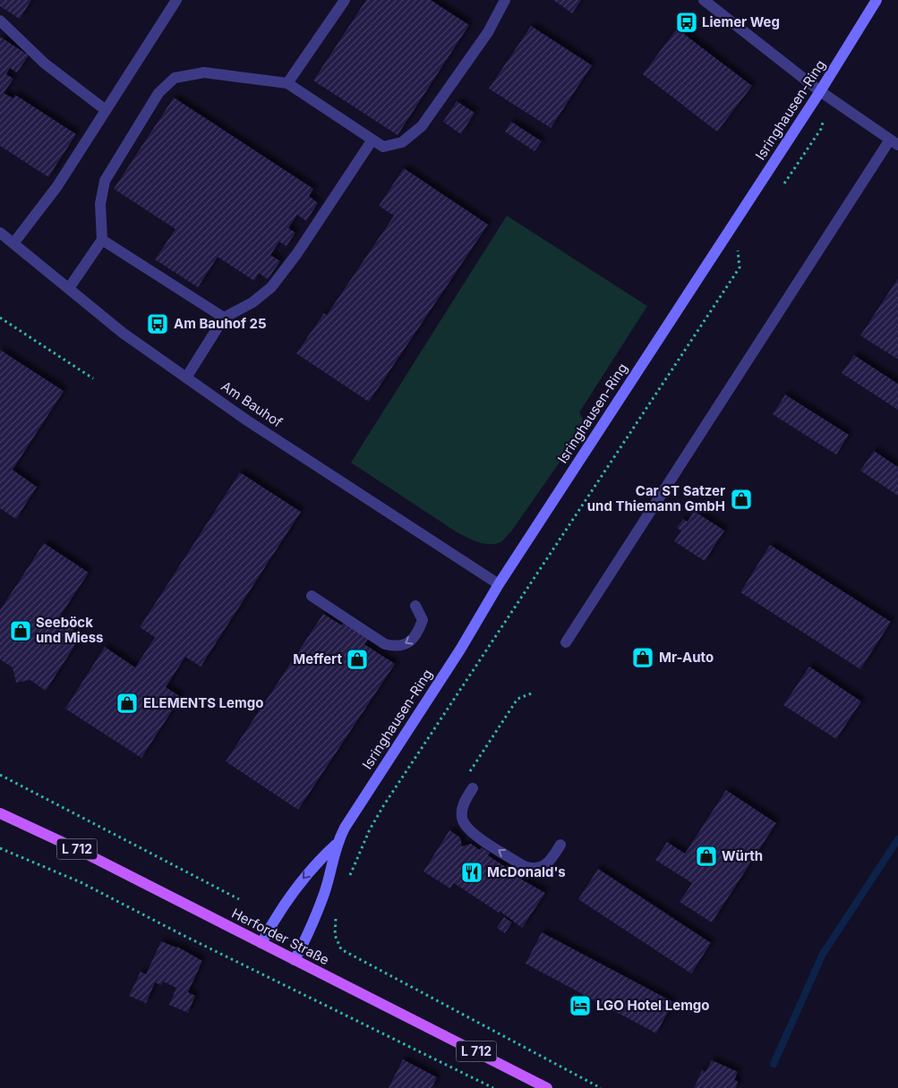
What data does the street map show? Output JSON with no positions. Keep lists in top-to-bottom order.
{
  "streets": {
    "main road": ["L 712", "Herforder Straße"],
    "street": ["Isringhausen-Ring", "Am Bauhof"]
  },
  "crossings": [
    ["Isringhausen-Ring", "Am Bauhof"],
    ["Isringhausen-Ring", "Herforder Straße"]
  ],
  "places": {
    "bus stop": ["Liemer Weg", "Am Bauhof 25"],
    "shop": [
      "Car ST Satzer und Thiemann GmbH",
      "Seeböck und Miess",
      "Mr-Auto",
      "Meffert",
      "ELEMENTS Lemgo",
      "Würth"
    ],
    "restaurant": ["McDonald's"],
    "hotel": ["LGO Hotel Lemgo"]
  }
}
